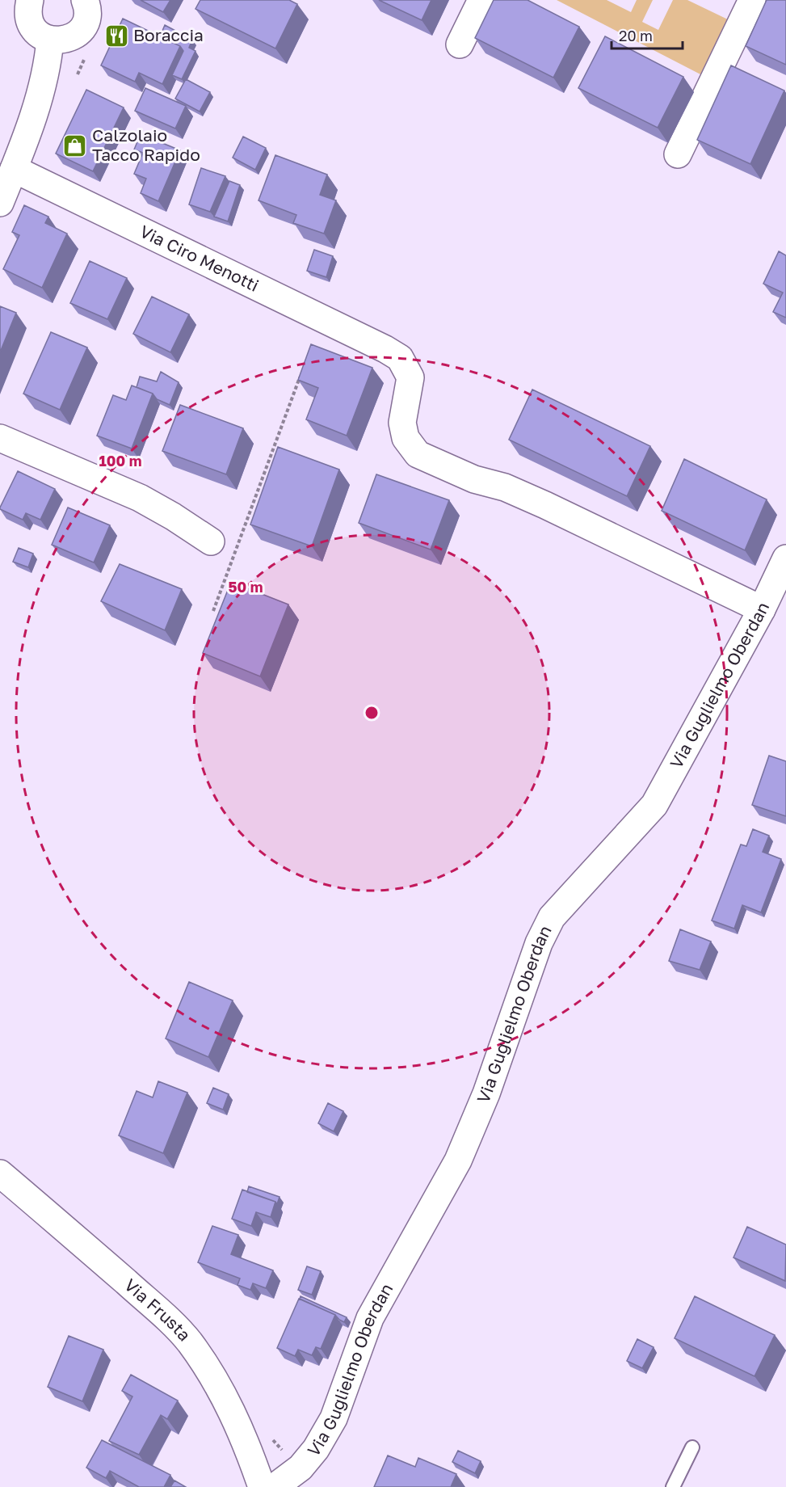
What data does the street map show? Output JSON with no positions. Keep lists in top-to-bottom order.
{
  "streets": {
    "street": ["Via Ciro Menotti", "Via Guglielmo Oberdan", "Via Frusta"]
  },
  "crossings": [
    ["Via Ciro Menotti", "Via Guglielmo Oberdan"]
  ],
  "places": {
    "restaurant": ["Boraccia"],
    "shop": ["Calzolaio Tacco Rapido"]
  },
  "scale_bar": "20 m",
  "rings": ["100 m", "50 m"]
}
